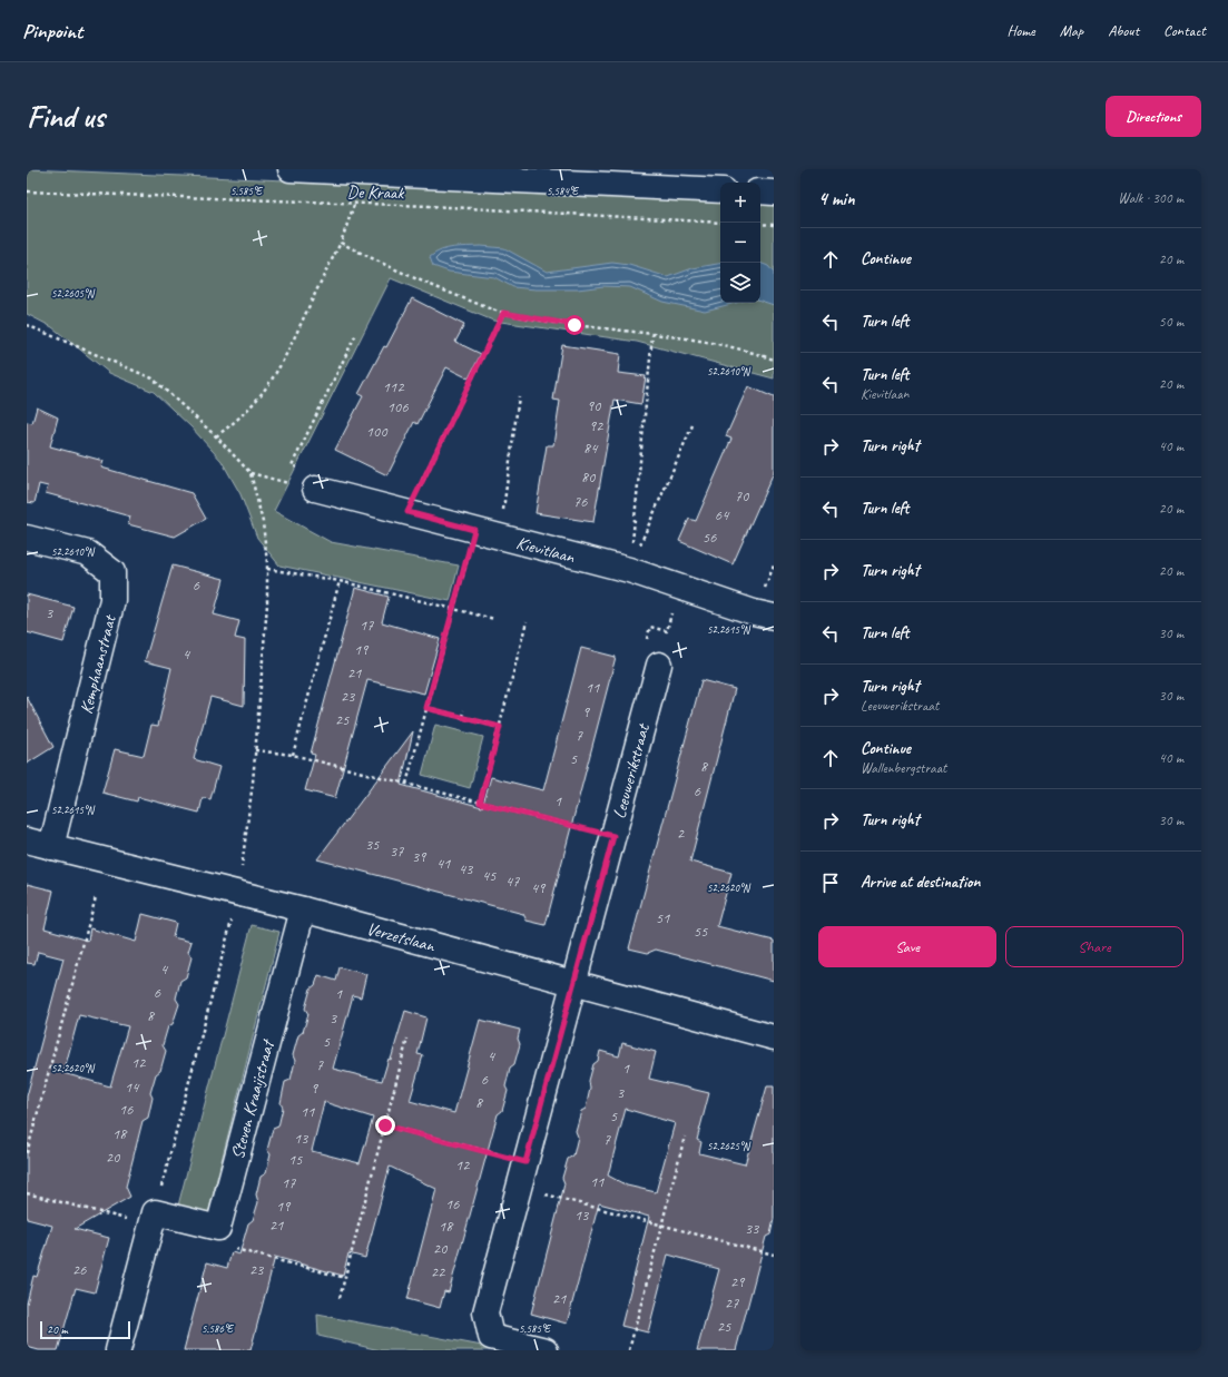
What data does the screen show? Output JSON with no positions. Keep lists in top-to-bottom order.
{
  "streets": {
    "street": [
      "Kievitlaan",
      "Kemphaanstraat",
      "Leeuwerikstraat",
      "Verzetslaan",
      "Steven Kraaijstraat"
    ],
    "path": ["De Kraak"]
  },
  "crossings": [
    ["Kemphaanstraat", "Verzetslaan"],
    ["Leeuwerikstraat", "Verzetslaan"],
    ["Verzetslaan", "Steven Kraaijstraat"]
  ],
  "house_numbers": [
    "112",
    "90",
    "106",
    "92",
    "100",
    "84",
    "80",
    "70",
    "76",
    "64",
    "56",
    "6",
    "3",
    "17",
    "19",
    "4",
    "21",
    "11",
    "23",
    "9",
    "25",
    "7",
    "5",
    "8",
    "6",
    "1",
    "2",
    "35",
    "37",
    "39",
    "41",
    "43",
    "45",
    "47",
    "49",
    "51",
    "55",
    "4",
    "6",
    "1",
    "8",
    "3",
    "5",
    "4",
    "12",
    "7",
    "1",
    "6",
    "14",
    "9",
    "3",
    "8",
    "16",
    "11",
    "5",
    "18",
    "13",
    "7",
    "20",
    "15",
    "12",
    "11",
    "17",
    "16",
    "19",
    "13",
    "21",
    "18",
    "33",
    "20",
    "26",
    "23",
    "22",
    "29",
    "21",
    "27",
    "25"
  ],
  "scale_bar": "20 m",
  "page": {
    "header": "Pinpoint",
    "nav": [
      "Home",
      "Map",
      "About",
      "Contact"
    ],
    "buttons": [
      "Directions",
      ["Save", "Share"]
    ],
    "title": "Find us",
    "heading": ["4 min", "Walk · 300 m"],
    "map_buttons": ["+", "−"],
    "list": [
      ["Continue", "20 m"],
      ["Turn left", "50 m"],
      ["Turn left", "Kievitlaan", "20 m"],
      ["Turn right", "40 m"],
      ["Turn left", "20 m"],
      ["Turn right", "20 m"],
      ["Turn left", "30 m"],
      ["Turn right", "Leeuwerikstraat", "30 m"],
      ["Continue", "Wallenbergstraat", "40 m"],
      ["Turn right", "30 m"],
      "Arrive at destination"
    ],
    "scale": "20 m"
  },
  "coordinates": [
    "5.585°E",
    "5.584°E",
    "52.2605°N",
    "52.2610°N",
    "52.2615°N",
    "52.2620°N",
    "52.2625°N",
    "5.586°E"
  ]
}
